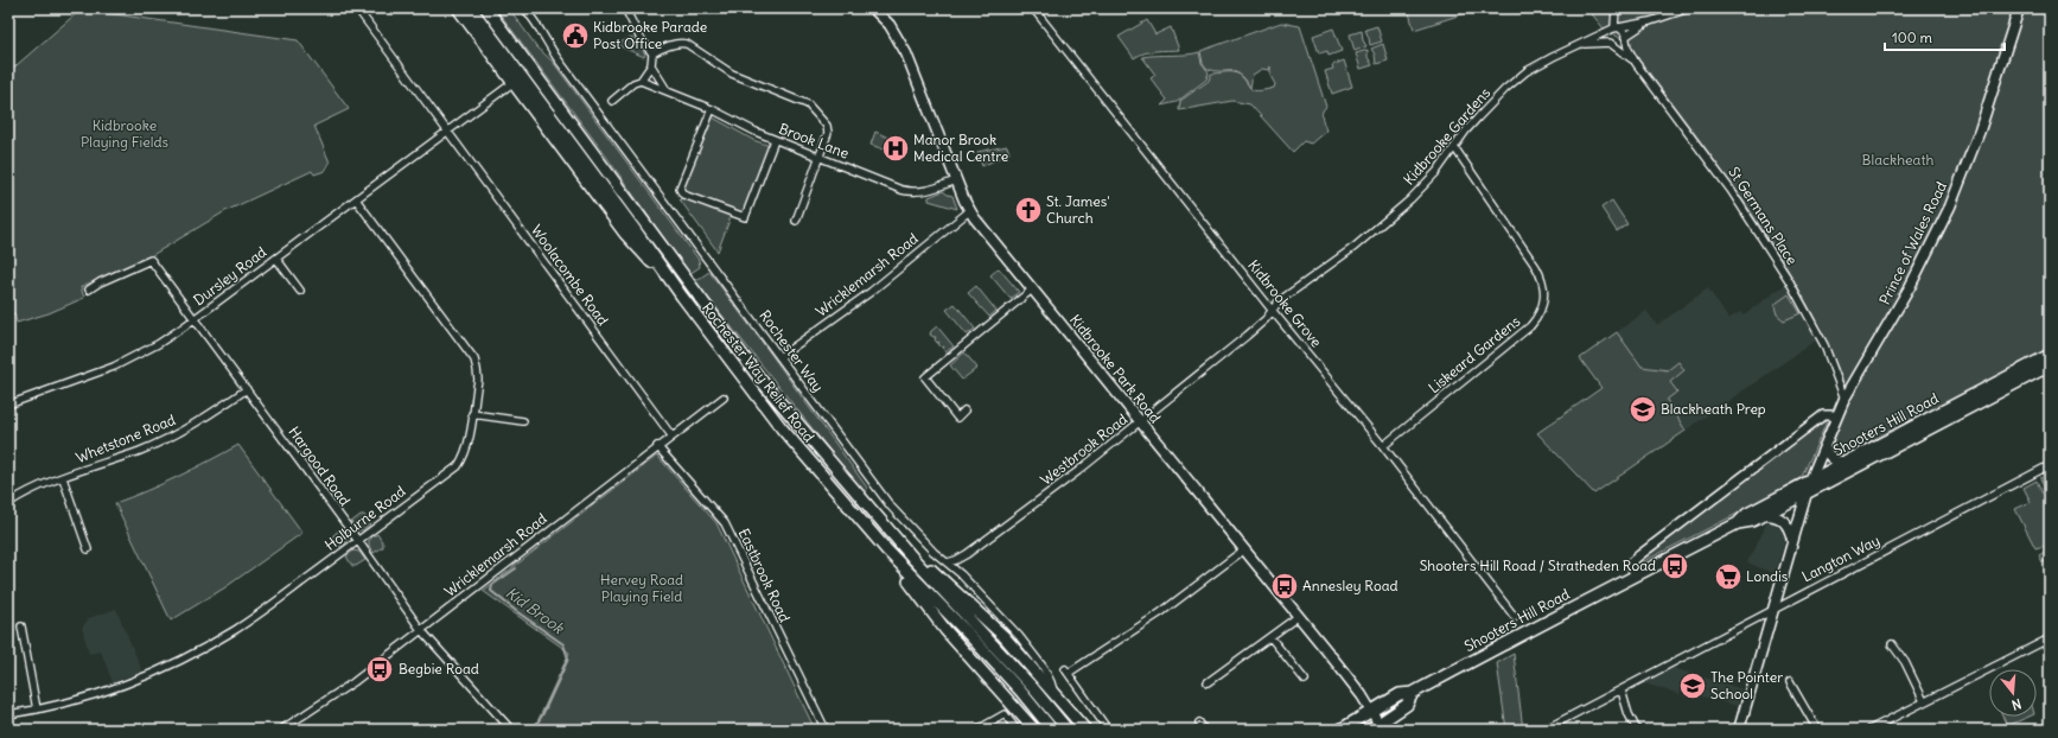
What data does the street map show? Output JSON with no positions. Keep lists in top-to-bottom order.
{
  "streets": {
    "highway": ["Rochester Way Relief Road", "Shooters Hill Road"],
    "main road": ["Prince of Wales Road", "Kidbrooke Park Road"],
    "street": [
      "Kidbrooke Gardens",
      "Brook Lane",
      "St Germans Place",
      "Woolacombe Road",
      "Wricklemarsh Road",
      "Dursley Road",
      "Kidbrooke Grove",
      "Rochester Way",
      "Liskeard Gardens",
      "Whetstone Road",
      "Westbrook Road",
      "Hargood Road",
      "Holburne Road",
      "Langton Way",
      "Eastbrook Road"
    ]
  },
  "crossings": [
    ["Kidbrooke Gardens", "Kidbrooke Grove"],
    ["Kidbrooke Gardens", "Liskeard Gardens"],
    ["Kidbrooke Gardens", "Westbrook Road"],
    ["Brook Lane", "Kidbrooke Park Road"],
    ["St Germans Place", "Prince of Wales Road"],
    ["Prince of Wales Road", "Shooters Hill Road"],
    ["Prince of Wales Road", "Langton Way"],
    ["Woolacombe Road", "Wricklemarsh Road"],
    ["Woolacombe Road", "Dursley Road"],
    ["Wricklemarsh Road", "Rochester Way"],
    ["Wricklemarsh Road", "Kidbrooke Park Road"],
    ["Wricklemarsh Road", "Hargood Road"],
    ["Wricklemarsh Road", "Eastbrook Road"],
    ["Dursley Road", "Hargood Road"],
    ["Dursley Road", "Holburne Road"],
    ["Kidbrooke Grove", "Liskeard Gardens"],
    ["Kidbrooke Grove", "Westbrook Road"],
    ["Rochester Way", "Westbrook Road"],
    ["Kidbrooke Park Road", "Shooters Hill Road"],
    ["Kidbrooke Park Road", "Westbrook Road"],
    ["Whetstone Road", "Hargood Road"],
    ["Hargood Road", "Holburne Road"]
  ],
  "water": ["Kid Brook"],
  "parks": ["Kidbrooke Playing Fields", "Blackheath", "Hervey Road Playing Field"],
  "places": {
    "public building": ["Kidbrooke Parade Post Office"],
    "hospital": ["Manor Brook Medical Centre"],
    "church": ["St. James' Church"],
    "school or university": ["Blackheath Prep", "The Pointer School"],
    "bus stop": ["Shooters Hill Road / Stratheden Road", "Annesley Road", "Begbie Road"],
    "supermarket": ["Londis"]
  },
  "scale_bar": "100 m",
  "north": "bottom"
}
